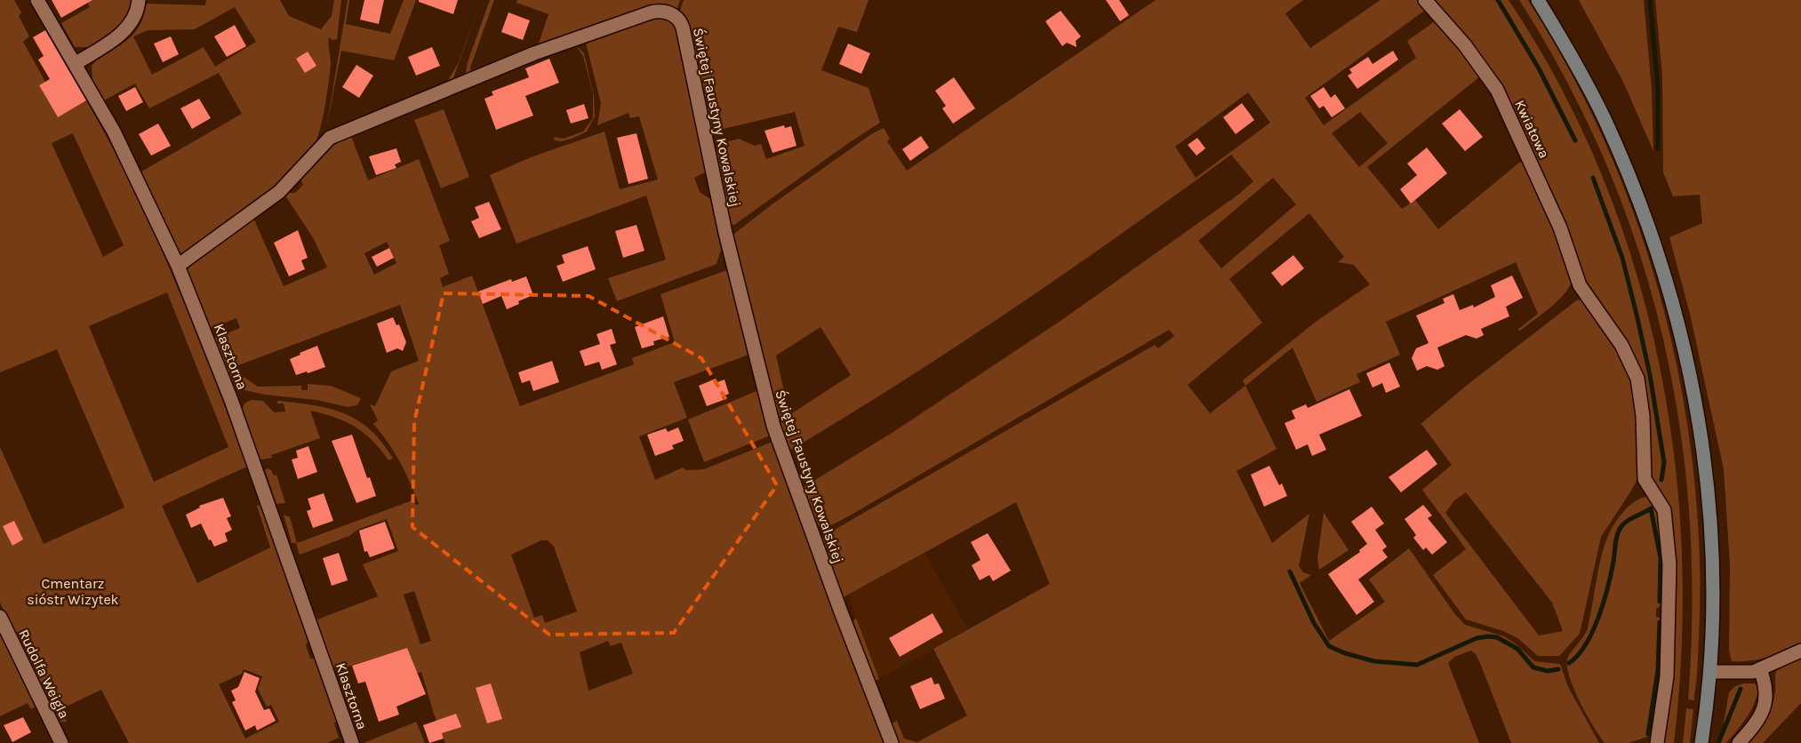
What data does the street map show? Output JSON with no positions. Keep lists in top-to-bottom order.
{
  "streets": {
    "street": [
      "Świętej Faustyny Kowalskiej",
      "Kwiatowa",
      "Klasztorna",
      "Rudolfa Weigla"
    ]
  },
  "crossings": [
    ["Świętej Faustyny Kowalskiej", "Klasztorna"]
  ],
  "parks": ["Cmentarz sióstr Wizytek"]
}
